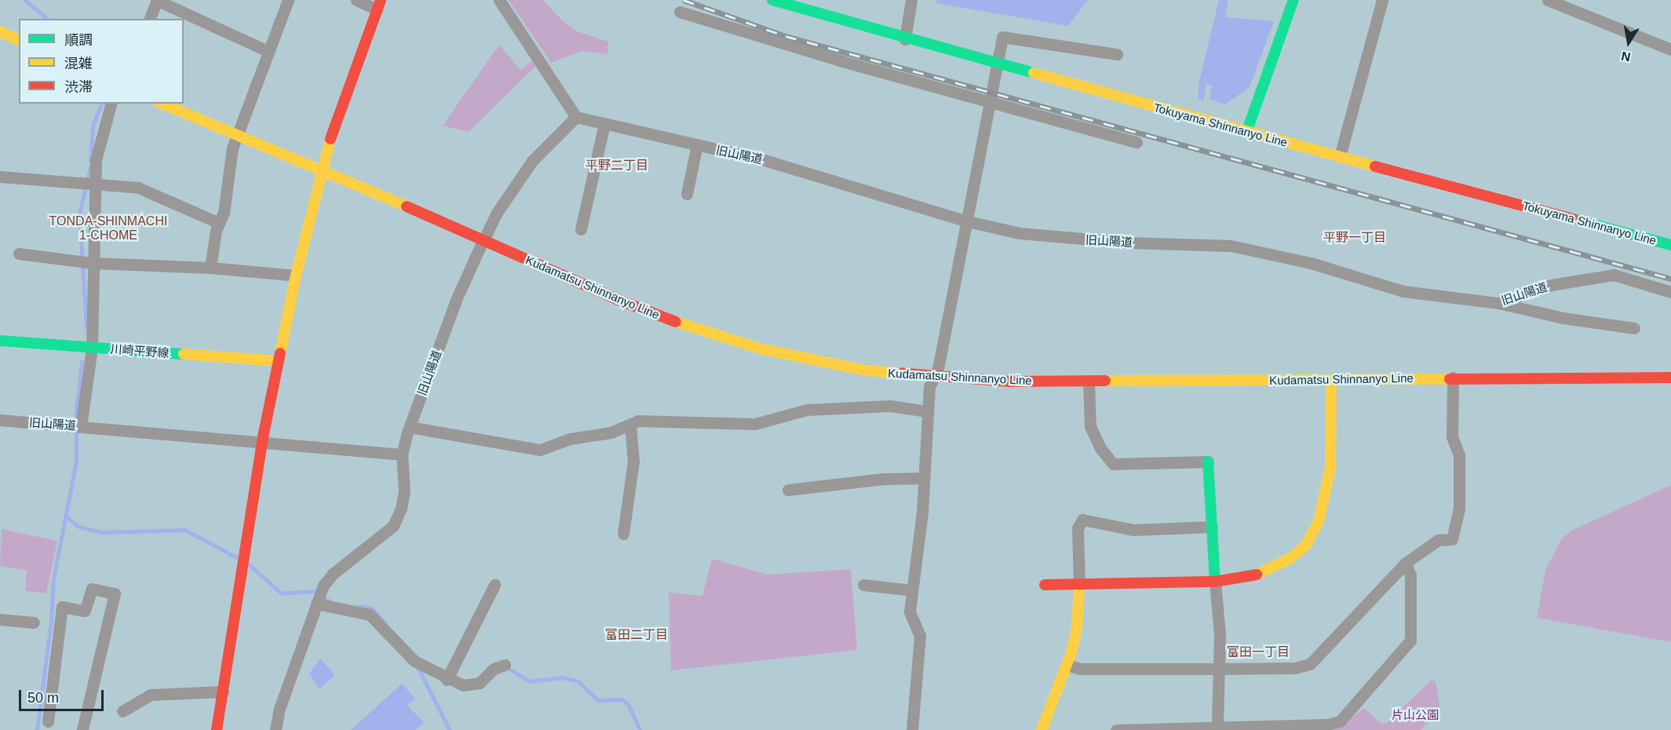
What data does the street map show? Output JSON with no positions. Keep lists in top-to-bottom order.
{
  "streets": {
    "main road": ["Tokuyama Shinnanyo Line", "Kudamatsu Shinnanyo Line", "川崎平野線"],
    "street": ["旧山陽道"]
  },
  "crossings": [
    ["旧山陽道", "Kudamatsu Shinnanyo Line"]
  ],
  "districts": [
    "平野二丁目",
    "TONDA-SHINMACHI 1-CHOME",
    "平野一丁目",
    "富田二丁目",
    "富田一丁目"
  ],
  "parks": ["片山公園"],
  "legend": ["順調", "混雑", "渋滞"],
  "scale_bar": "50 m",
  "north": "bottom"
}
